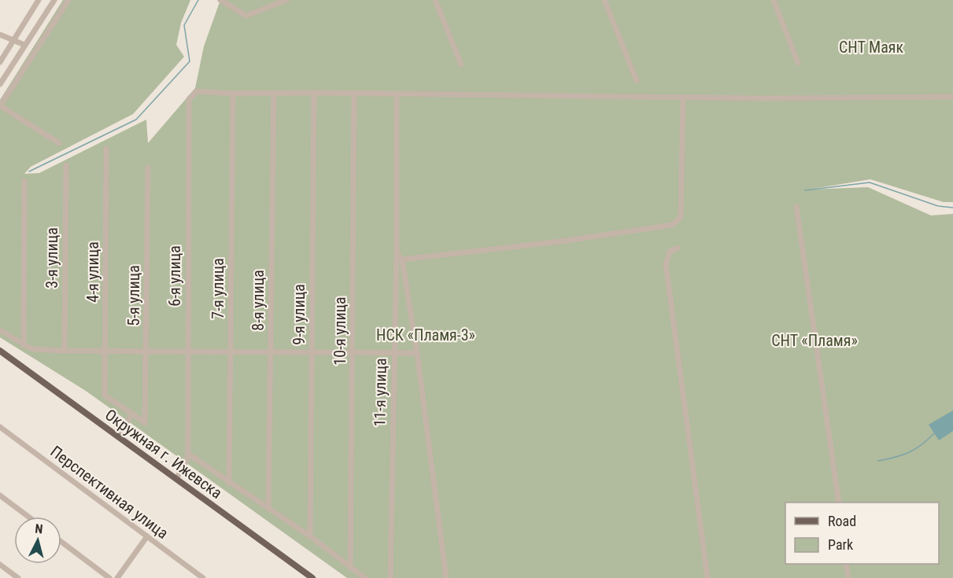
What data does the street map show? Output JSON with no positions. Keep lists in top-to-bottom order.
{
  "streets": {
    "main road": ["Окружная г. Ижевска"],
    "street": [
      "3-я улица",
      "4-я улица",
      "6-я улица",
      "7-я улица",
      "5-я улица",
      "8-я улица",
      "9-я улица",
      "10-я улица",
      "11-я улица",
      "Перспективная улица"
    ]
  },
  "crossings": [
    ["4-я улица", "5-я улица"],
    ["6-я улица", "7-я улица"]
  ],
  "parks": ["СНТ Маяк", "НСК «Пламя-3»", "СНТ «Пламя»"],
  "legend": ["Road", "Park"],
  "north": "top"
}
